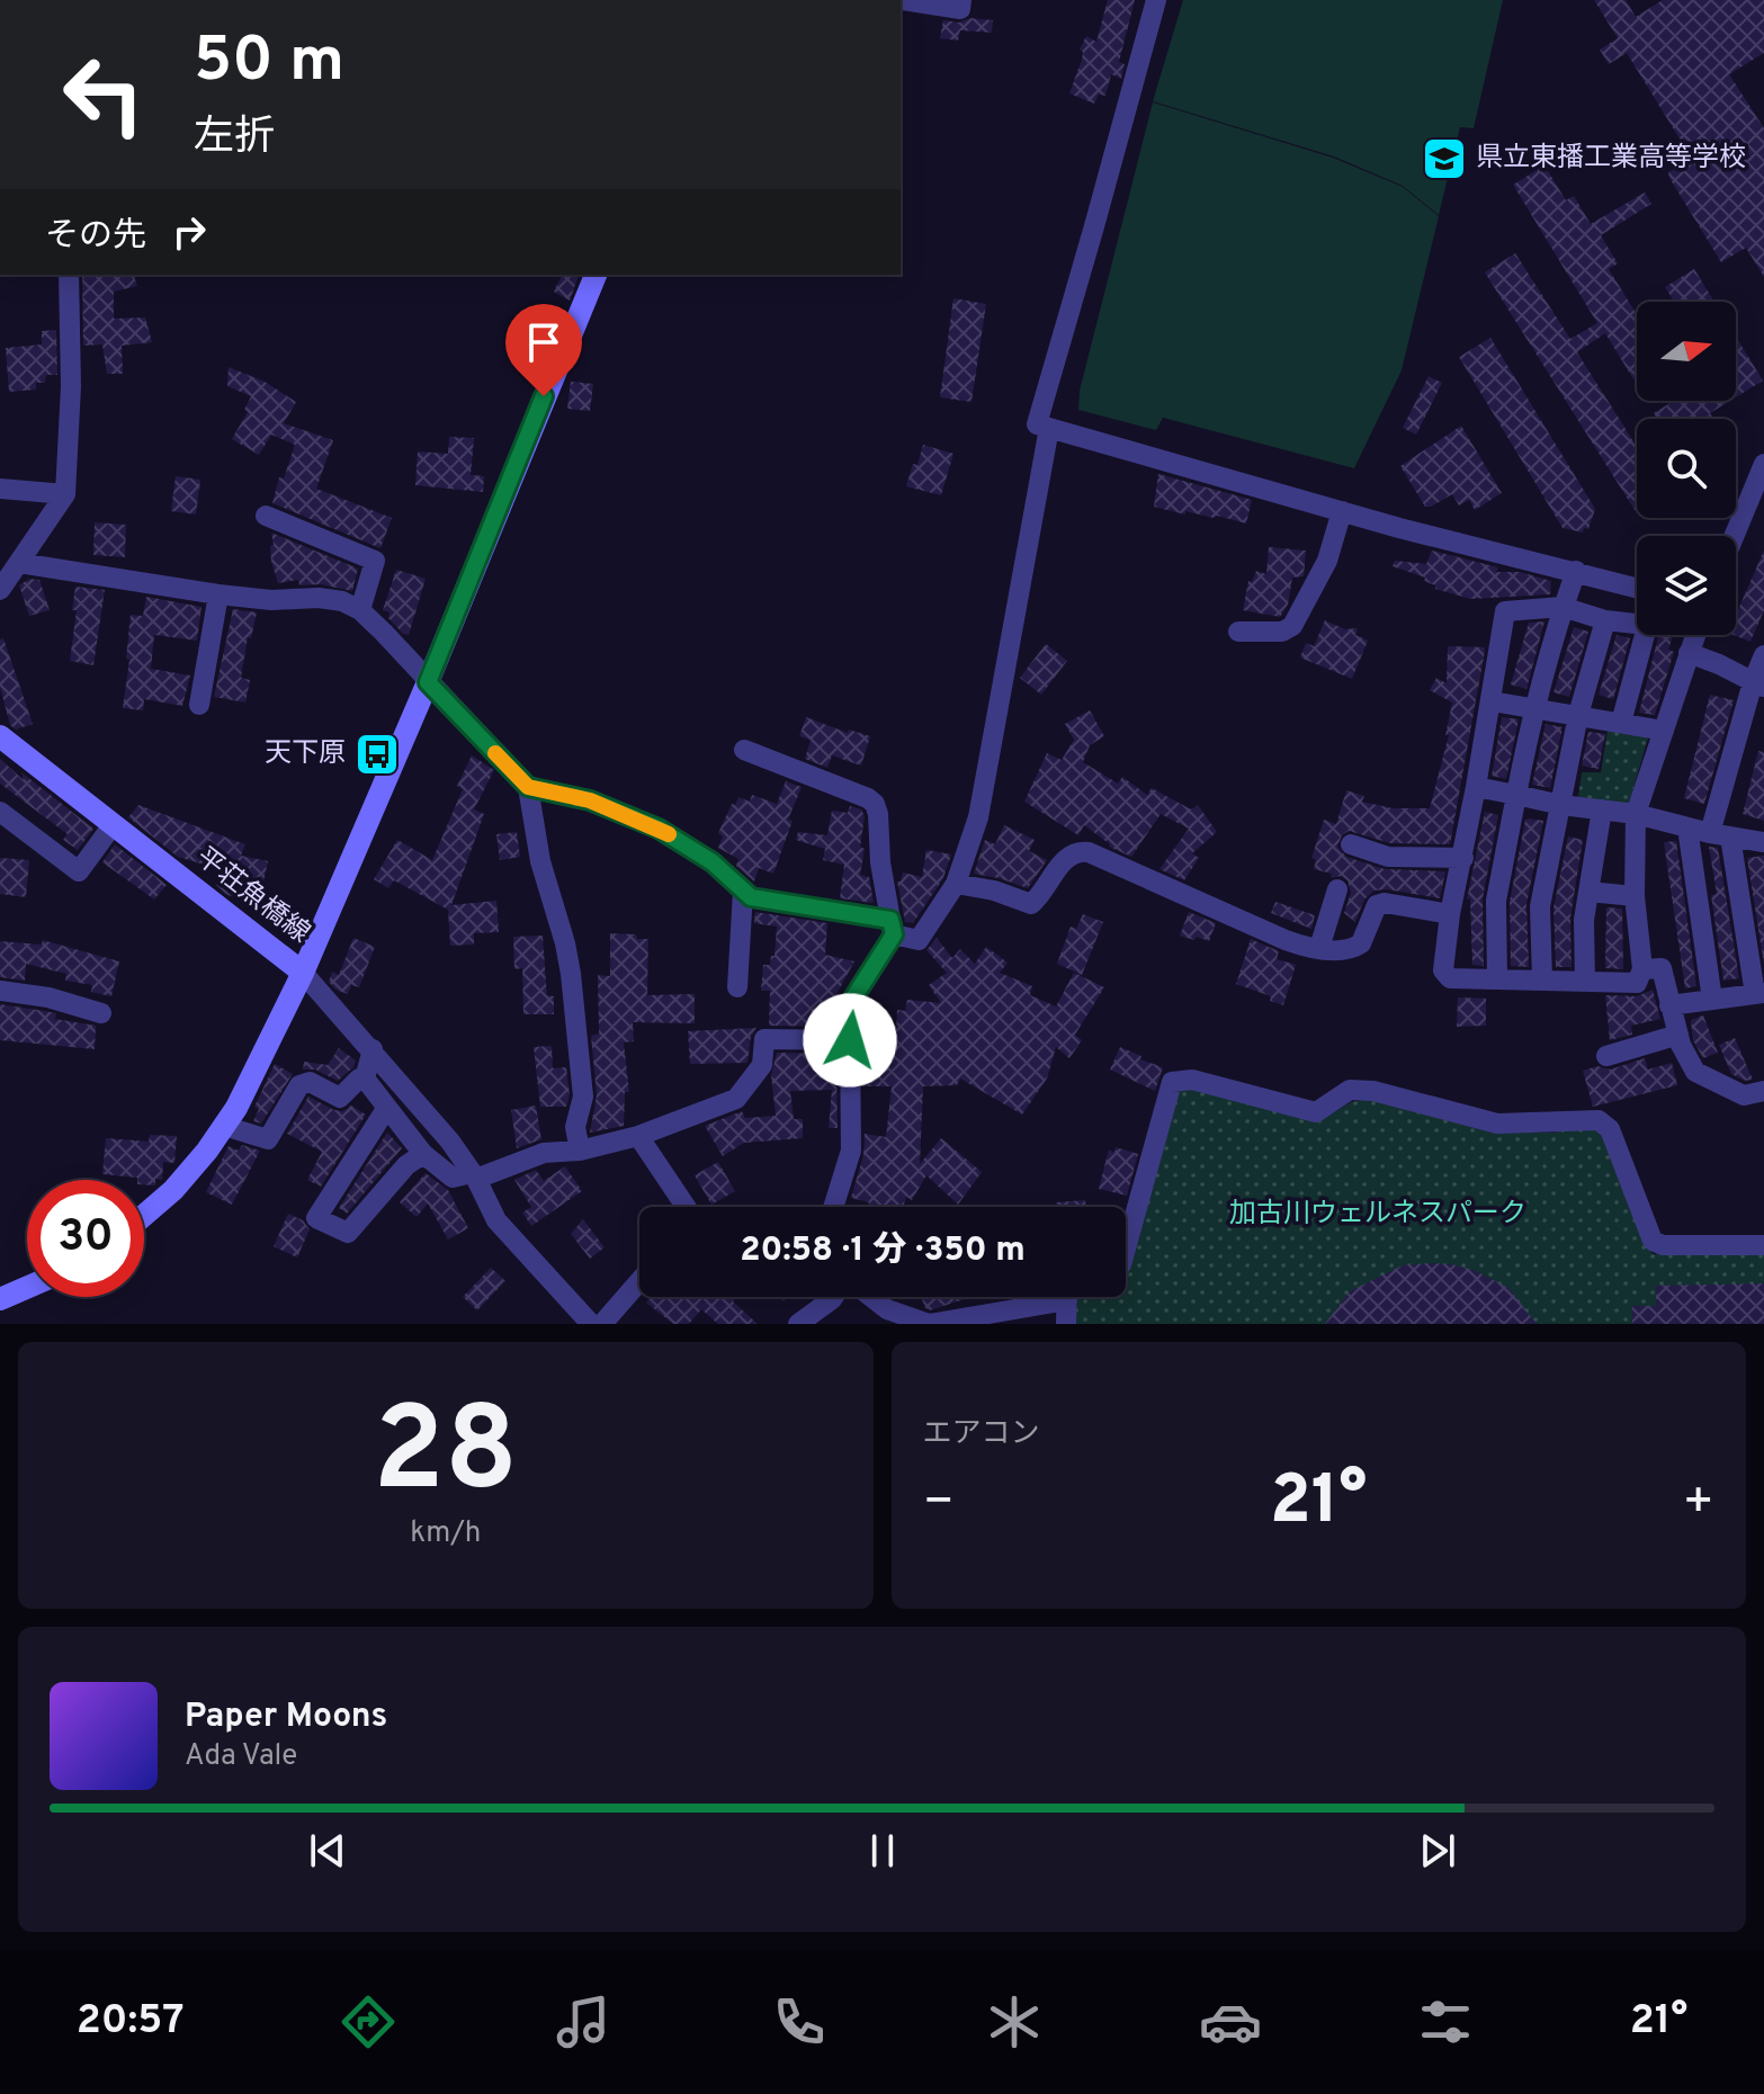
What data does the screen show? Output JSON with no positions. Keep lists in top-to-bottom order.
{
  "streets": {
    "main road": ["平荘魚橋線"]
  },
  "parks": ["加古川ウェルネスパーク"],
  "places": {
    "school or university": ["県立東播工業高等学校"],
    "bus stop": ["天下原"]
  },
  "north": "right",
  "page": {
    "turn": ["50 m", "左折"],
    "then": "その先",
    "limit": "30",
    "trip": "20:58 · 1 分 · 350 m",
    "tile": [
      ["28", "km/h"],
      "エアコン"
    ],
    "heat": ["−", "21°", "+"],
    "song": ["Paper Moons", "Ada Vale"],
    "tabs": ["20:57", "21°"]
  }
}
